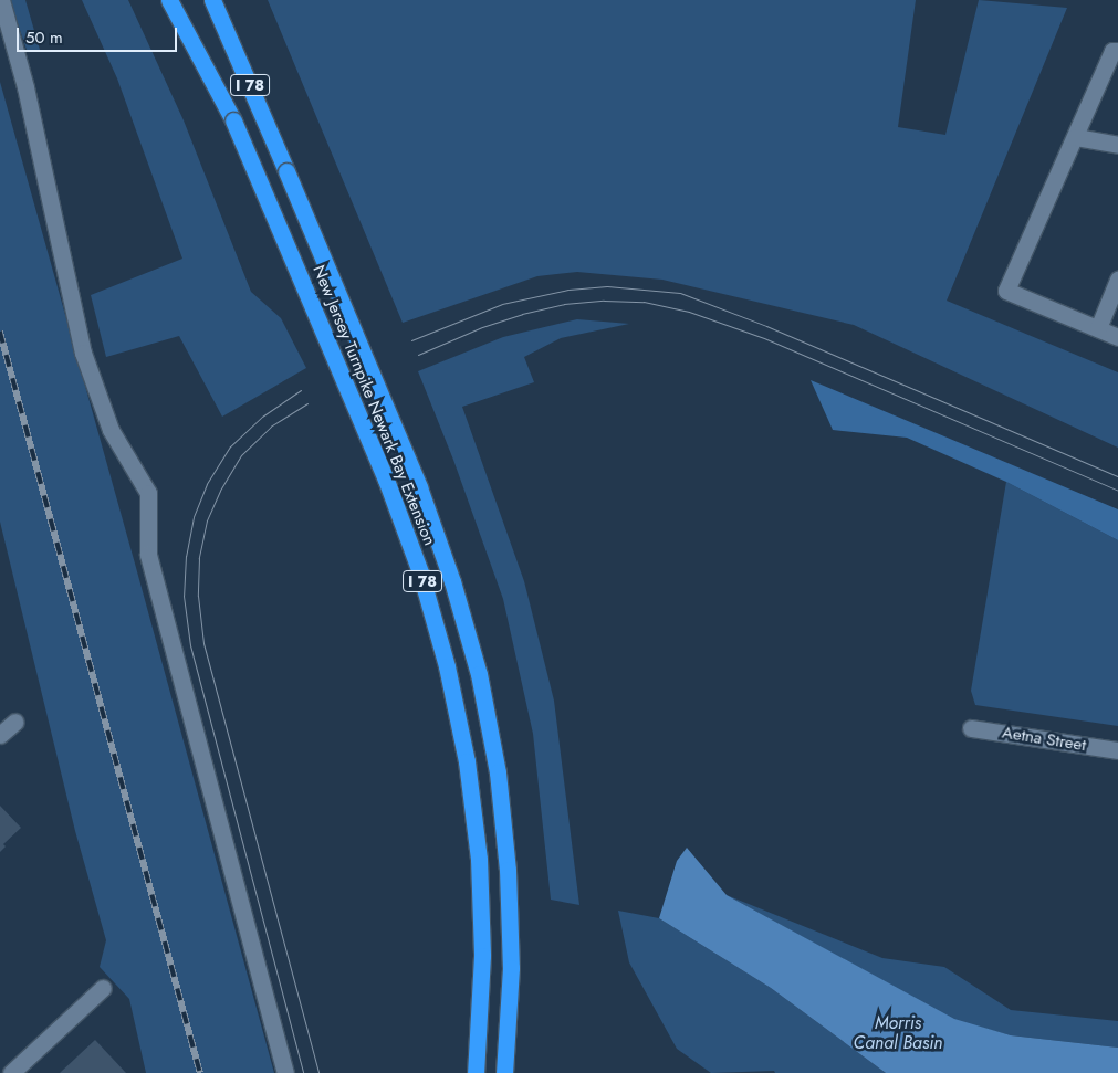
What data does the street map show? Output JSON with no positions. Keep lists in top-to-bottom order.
{
  "streets": {
    "highway": ["I 78", "New Jersey Turnpike Newark Bay Extension"],
    "street": ["Aetna Street"]
  },
  "water": ["Morris Canal Basin"],
  "scale_bar": "50 m"
}
